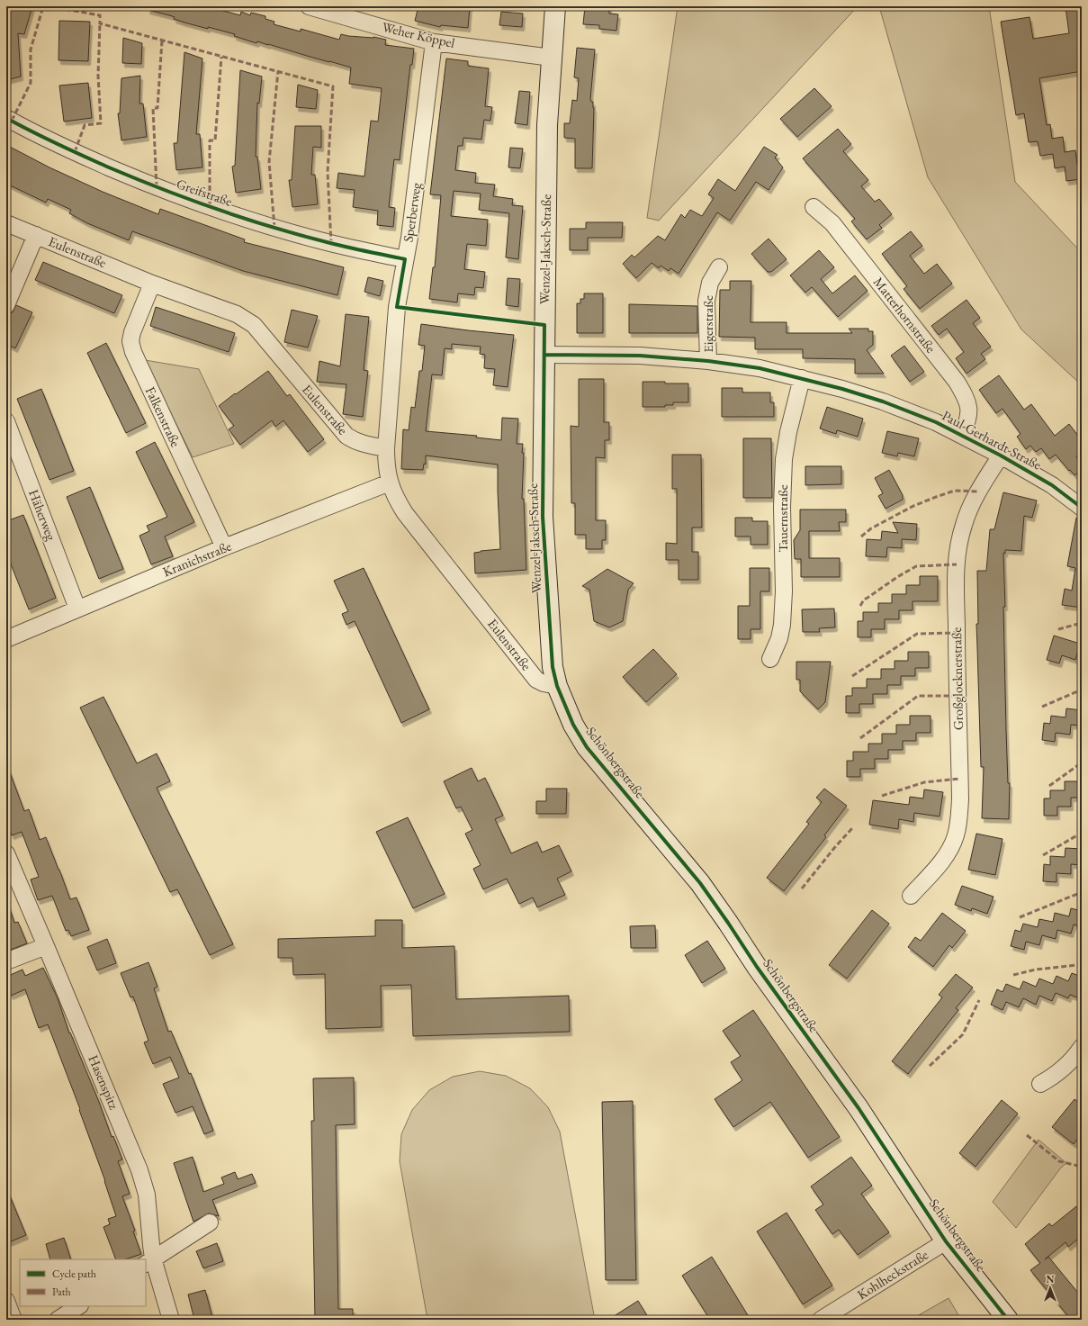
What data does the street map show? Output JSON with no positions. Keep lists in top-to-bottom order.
{
  "streets": {
    "street": [
      "Weher Köppel",
      "Greifstraße",
      "Sperberweg",
      "Wenzel-Jaksch-Straße",
      "Eulenstraße",
      "Matterhornstraße",
      "Eigerstraße",
      "Falkenstraße",
      "Paul-Gerhardt-Straße",
      "Häherweg",
      "Tauernstraße",
      "Kranichstraße",
      "Großglocknerstraße",
      "Schönbergstraße",
      "Hasenspitz",
      "Kohlheckstraße"
    ]
  },
  "crossings": [
    ["Weher Köppel", "Sperberweg"],
    ["Weher Köppel", "Wenzel-Jaksch-Straße"],
    ["Greifstraße", "Sperberweg"],
    ["Sperberweg", "Eulenstraße"],
    ["Wenzel-Jaksch-Straße", "Eulenstraße"],
    ["Wenzel-Jaksch-Straße", "Paul-Gerhardt-Straße"],
    ["Wenzel-Jaksch-Straße", "Schönbergstraße"],
    ["Eulenstraße", "Falkenstraße"],
    ["Eulenstraße", "Kranichstraße"],
    ["Eulenstraße", "Schönbergstraße"],
    ["Matterhornstraße", "Paul-Gerhardt-Straße"],
    ["Eigerstraße", "Paul-Gerhardt-Straße"],
    ["Falkenstraße", "Kranichstraße"],
    ["Paul-Gerhardt-Straße", "Tauernstraße"],
    ["Paul-Gerhardt-Straße", "Großglocknerstraße"],
    ["Häherweg", "Kranichstraße"],
    ["Schönbergstraße", "Kohlheckstraße"]
  ],
  "legend": ["Cycle path", "Path"],
  "north": "top"
}
